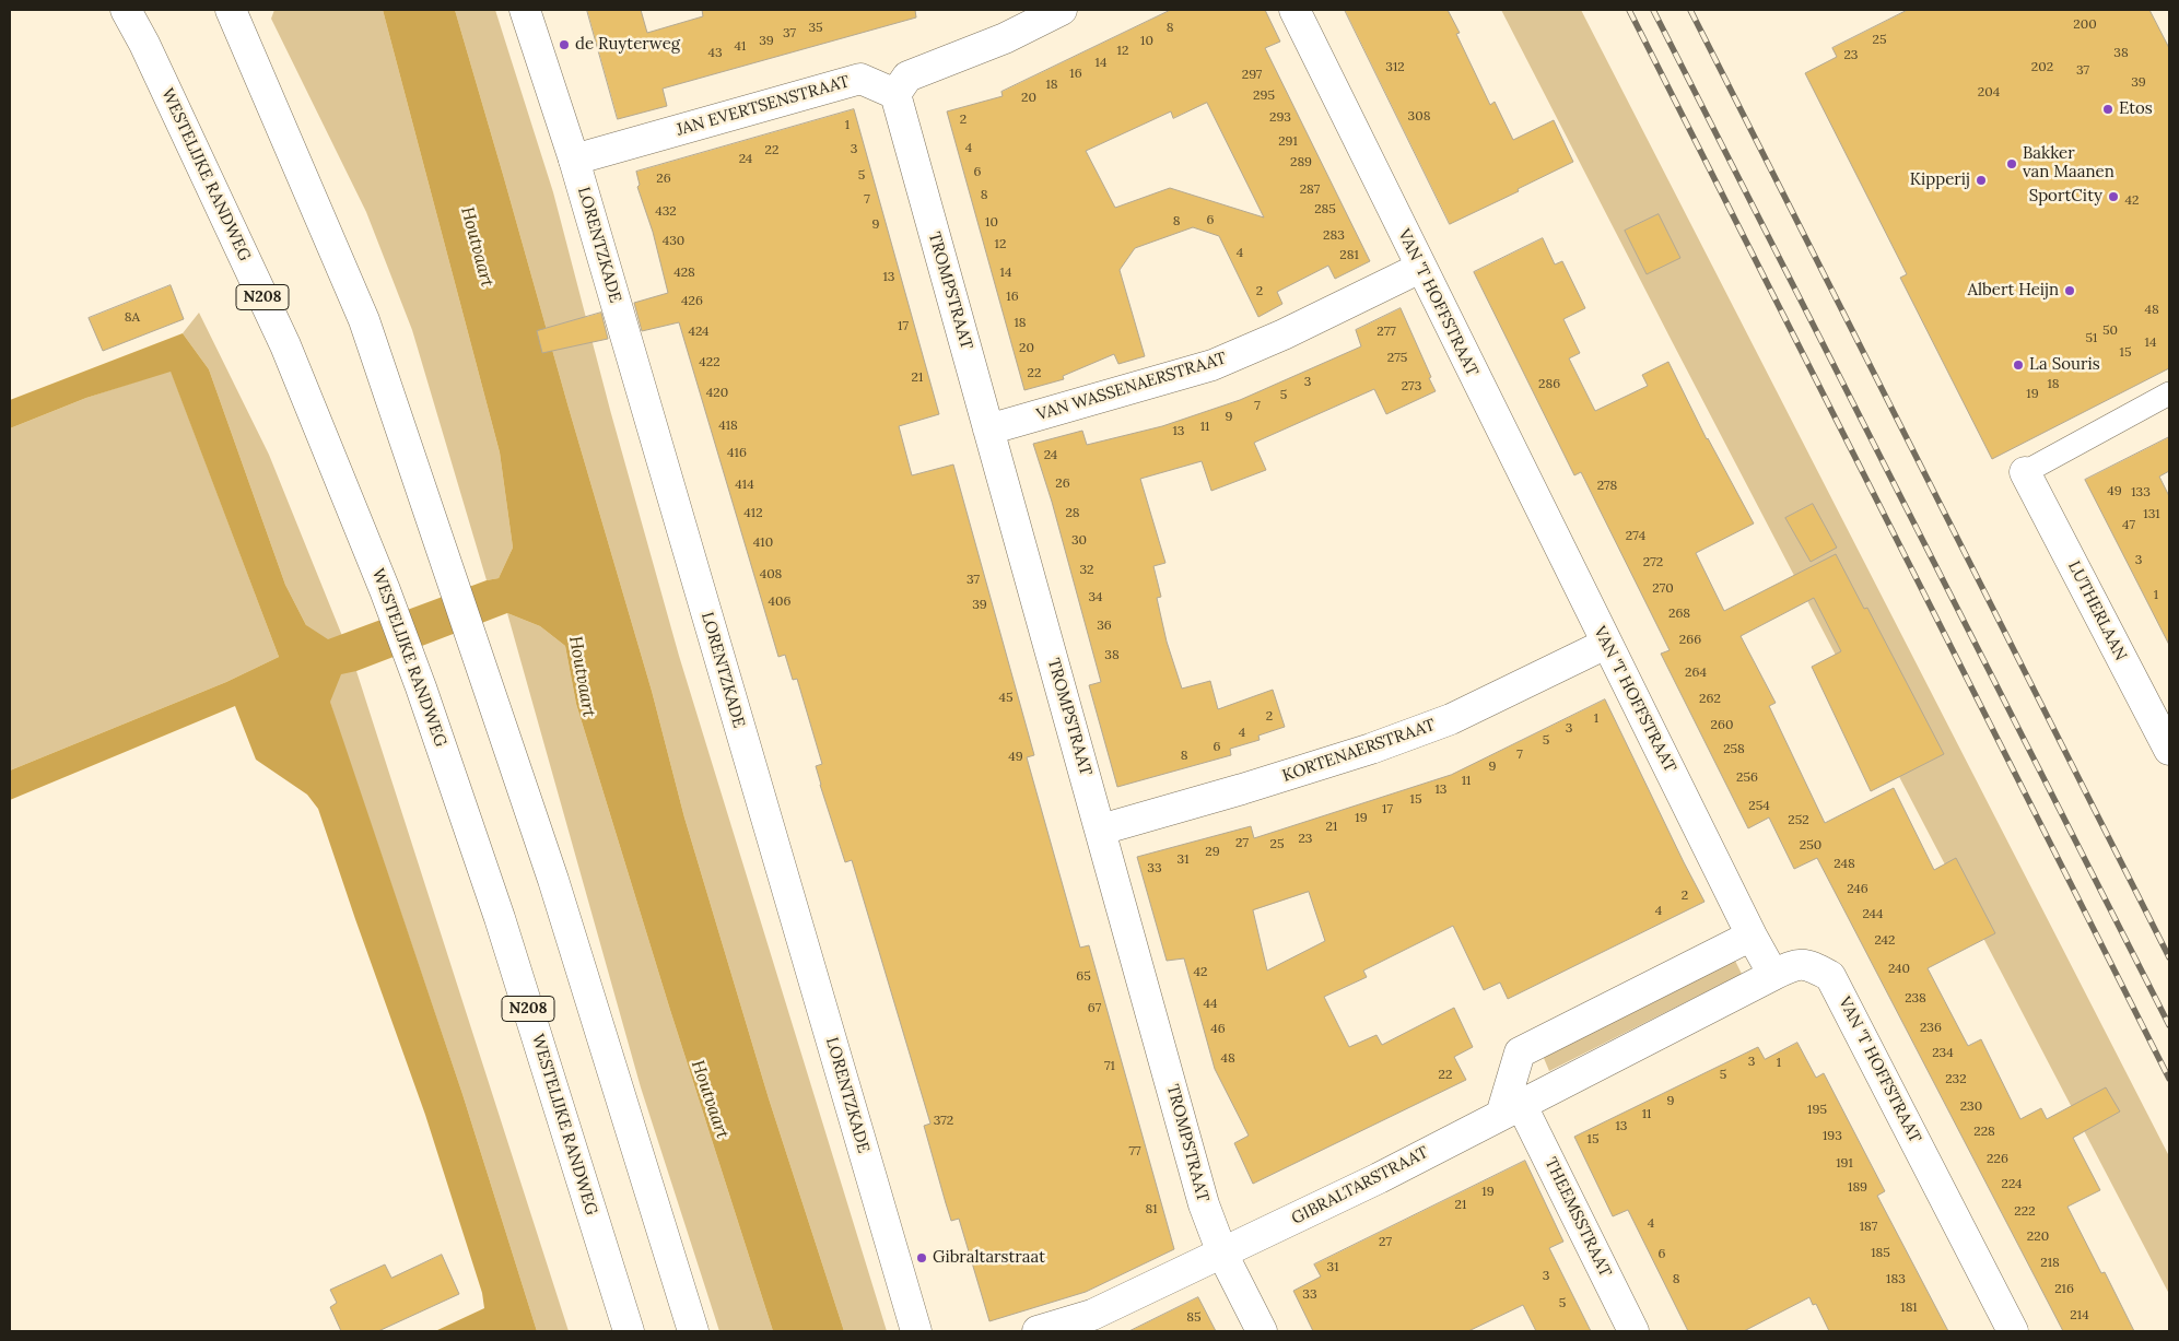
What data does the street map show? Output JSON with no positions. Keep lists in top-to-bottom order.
{
  "streets": {
    "street": [
      "JAN EVERTSENSTRAAT",
      "WESTELIJKE RANDWEG",
      "LORENTZKADE",
      "TROMPSTRAAT",
      "N208",
      "VAN 'T HOFFSTRAAT",
      "VAN WASSENAERSTRAAT",
      "LUTHERLAAN",
      "KORTENAERSTRAAT",
      "GIBRALTARSTRAAT",
      "THEEMSSTRAAT"
    ]
  },
  "crossings": [
    ["JAN EVERTSENSTRAAT", "LORENTZKADE"],
    ["JAN EVERTSENSTRAAT", "TROMPSTRAAT"],
    ["TROMPSTRAAT", "VAN WASSENAERSTRAAT"],
    ["TROMPSTRAAT", "KORTENAERSTRAAT"],
    ["TROMPSTRAAT", "GIBRALTARSTRAAT"],
    ["VAN 'T HOFFSTRAAT", "VAN WASSENAERSTRAAT"],
    ["VAN 'T HOFFSTRAAT", "KORTENAERSTRAAT"],
    ["VAN 'T HOFFSTRAAT", "GIBRALTARSTRAAT"],
    ["GIBRALTARSTRAAT", "THEEMSSTRAAT"]
  ],
  "water": ["Houtvaart"],
  "places": [
    "de Ruyterweg",
    "Etos",
    "Bakker van Maanen",
    "Kipperij",
    "SportCity",
    "Albert Heijn",
    "La Souris",
    "Gibraltarstraat"
  ],
  "house_numbers": [
    "200",
    "35",
    "8",
    "37",
    "25",
    "39",
    "10",
    "41",
    "12",
    "43",
    "38",
    "23",
    "14",
    "312",
    "202",
    "37",
    "16",
    "297",
    "39",
    "18",
    "204",
    "295",
    "20",
    "308",
    "293",
    "2",
    "1",
    "291",
    "4",
    "3",
    "22",
    "24",
    "289",
    "6",
    "5",
    "26",
    "287",
    "8",
    "7",
    "42",
    "285",
    "432",
    "6",
    "8",
    "10",
    "9",
    "283",
    "430",
    "12",
    "4",
    "281",
    "428",
    "14",
    "13",
    "2",
    "16",
    "426",
    "48",
    "8A",
    "18",
    "17",
    "50",
    "424",
    "277",
    "51",
    "14",
    "20",
    "15",
    "275",
    "422",
    "22",
    "21",
    "3",
    "286",
    "18",
    "273",
    "420",
    "19",
    "5",
    "7",
    "9",
    "418",
    "11",
    "13",
    "416",
    "24",
    "26",
    "414",
    "278",
    "49",
    "133",
    "412",
    "28",
    "131",
    "47",
    "274",
    "30",
    "410",
    "3",
    "272",
    "32",
    "408",
    "37",
    "270",
    "1",
    "34",
    "406",
    "39",
    "268",
    "36",
    "266",
    "38",
    "264",
    "45",
    "262",
    "2",
    "1",
    "260",
    "3",
    "4",
    "5",
    "6",
    "258",
    "7",
    "8",
    "49",
    "9",
    "256",
    "11",
    "13",
    "15",
    "254",
    "17",
    "19",
    "252",
    "21",
    "23",
    "27",
    "25",
    "250",
    "29",
    "31",
    "248",
    "33",
    "246",
    "2",
    "4",
    "244",
    "242",
    "240",
    "42",
    "65",
    "238",
    "44",
    "67",
    "236",
    "46",
    "234",
    "48",
    "3",
    "1",
    "71",
    "22",
    "5",
    "232",
    "9",
    "230",
    "195",
    "11",
    "372",
    "13",
    "228",
    "193",
    "15",
    "77",
    "226",
    "191",
    "224",
    "189",
    "19",
    "21",
    "81",
    "222",
    "4",
    "187",
    "220",
    "27",
    "185",
    "6",
    "218",
    "31",
    "3",
    "8",
    "183",
    "216",
    "33",
    "5",
    "181",
    "214",
    "85"
  ]
}
